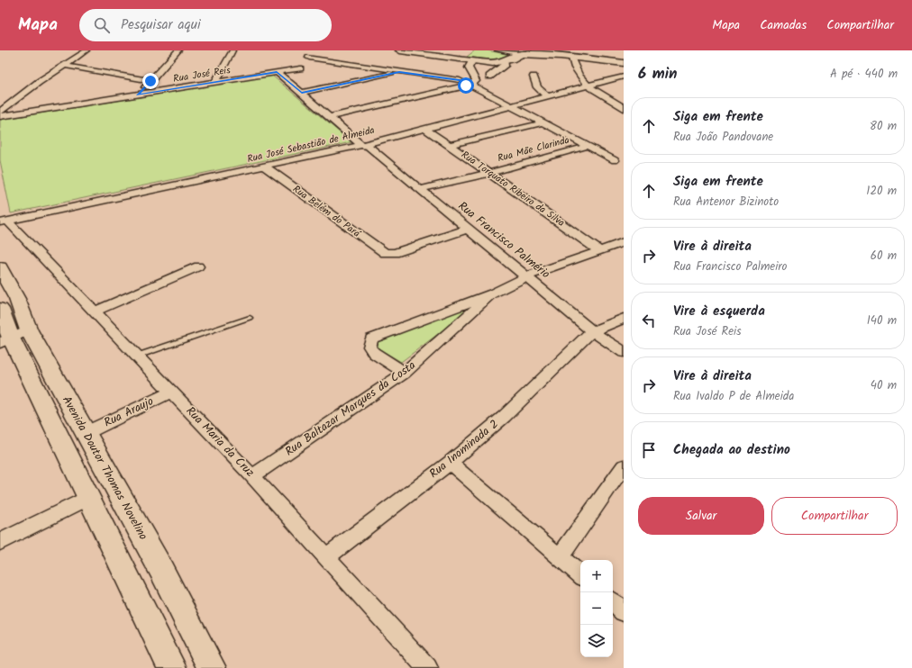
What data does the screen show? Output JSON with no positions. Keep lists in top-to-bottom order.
{
  "streets": {
    "main road": ["Avenida Doutor Thomas Novelino"],
    "street": [
      "Rua José Reis",
      "Rua José Sebastião de Almeida",
      "Rua Mãe Clarinda",
      "Rua Torquato Ribeiro da Silva",
      "Rua Belém do Pará",
      "Rua Francisco Palmério",
      "Rua Baltazar Marques da Costa",
      "Rua Araujo",
      "Rua Maria da Cruz",
      "Rua Inominada 2"
    ]
  },
  "crossings": [
    ["Rua José Sebastião de Almeida", "Rua Torquato Ribeiro da Silva"],
    ["Rua José Sebastião de Almeida", "Rua Belém do Pará"],
    ["Rua José Sebastião de Almeida", "Rua Francisco Palmério"],
    ["Rua José Sebastião de Almeida", "Rua Maria da Cruz"],
    ["Rua Mãe Clarinda", "Rua Torquato Ribeiro da Silva"],
    ["Rua Mãe Clarinda", "Rua Francisco Palmério"],
    ["Rua Belém do Pará", "Rua Francisco Palmério"],
    ["Rua Francisco Palmério", "Rua Inominada 2"],
    ["Rua Baltazar Marques da Costa", "Rua Maria da Cruz"],
    ["Rua Araujo", "Rua Maria da Cruz"],
    ["Rua Araujo", "Avenida Doutor Thomas Novelino"],
    ["Rua Maria da Cruz", "Rua Inominada 2"]
  ],
  "page": {
    "header": "Mapa",
    "search": "Pesquisar aqui",
    "nav": ["Mapa", "Camadas", "Compartilhar"],
    "heading": ["6 min", "A pé · 440 m"],
    "list": [
      ["Siga em frente", "Rua João Pandovane", "80 m"],
      ["Siga em frente", "Rua Antenor Bizinoto", "120 m"],
      ["Vire à direita", "Rua Francisco Palmeiro", "60 m"],
      ["Vire à esquerda", "Rua José Reis", "140 m"],
      ["Vire à direita", "Rua Ivaldo P de Almeida", "40 m"],
      "Chegada ao destino"
    ],
    "buttons": ["Salvar", "Compartilhar"],
    "map_buttons": ["+", "−"]
  }
}
